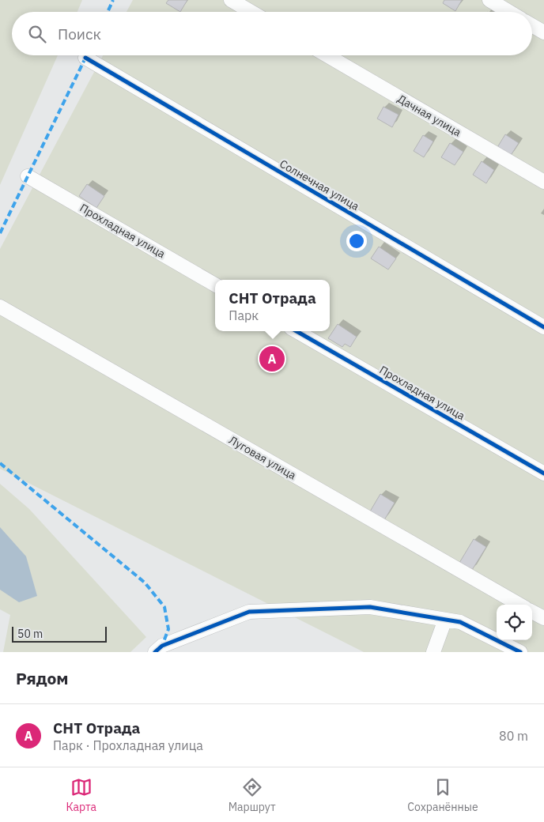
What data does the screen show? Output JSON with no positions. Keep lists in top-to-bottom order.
{
  "streets": {
    "street": [
      "Дачная улица",
      "Солнечная улица",
      "Прохладная улица",
      "Луговая улица"
    ]
  },
  "scale_bar": "50 m",
  "page": {
    "search": "Поиск",
    "popup": ["СНТ Отрада", "Парк"],
    "pins": "A",
    "scale": "50 m",
    "heading": "Рядом",
    "list": [
      {
        "mark": "A",
        "name": "СНТ Отрада",
        "note": "Парк · Прохладная улица",
        "value": "80 m"
      }
    ],
    "nav": ["Карта", "Маршрут", "Сохранённые"]
  }
}
